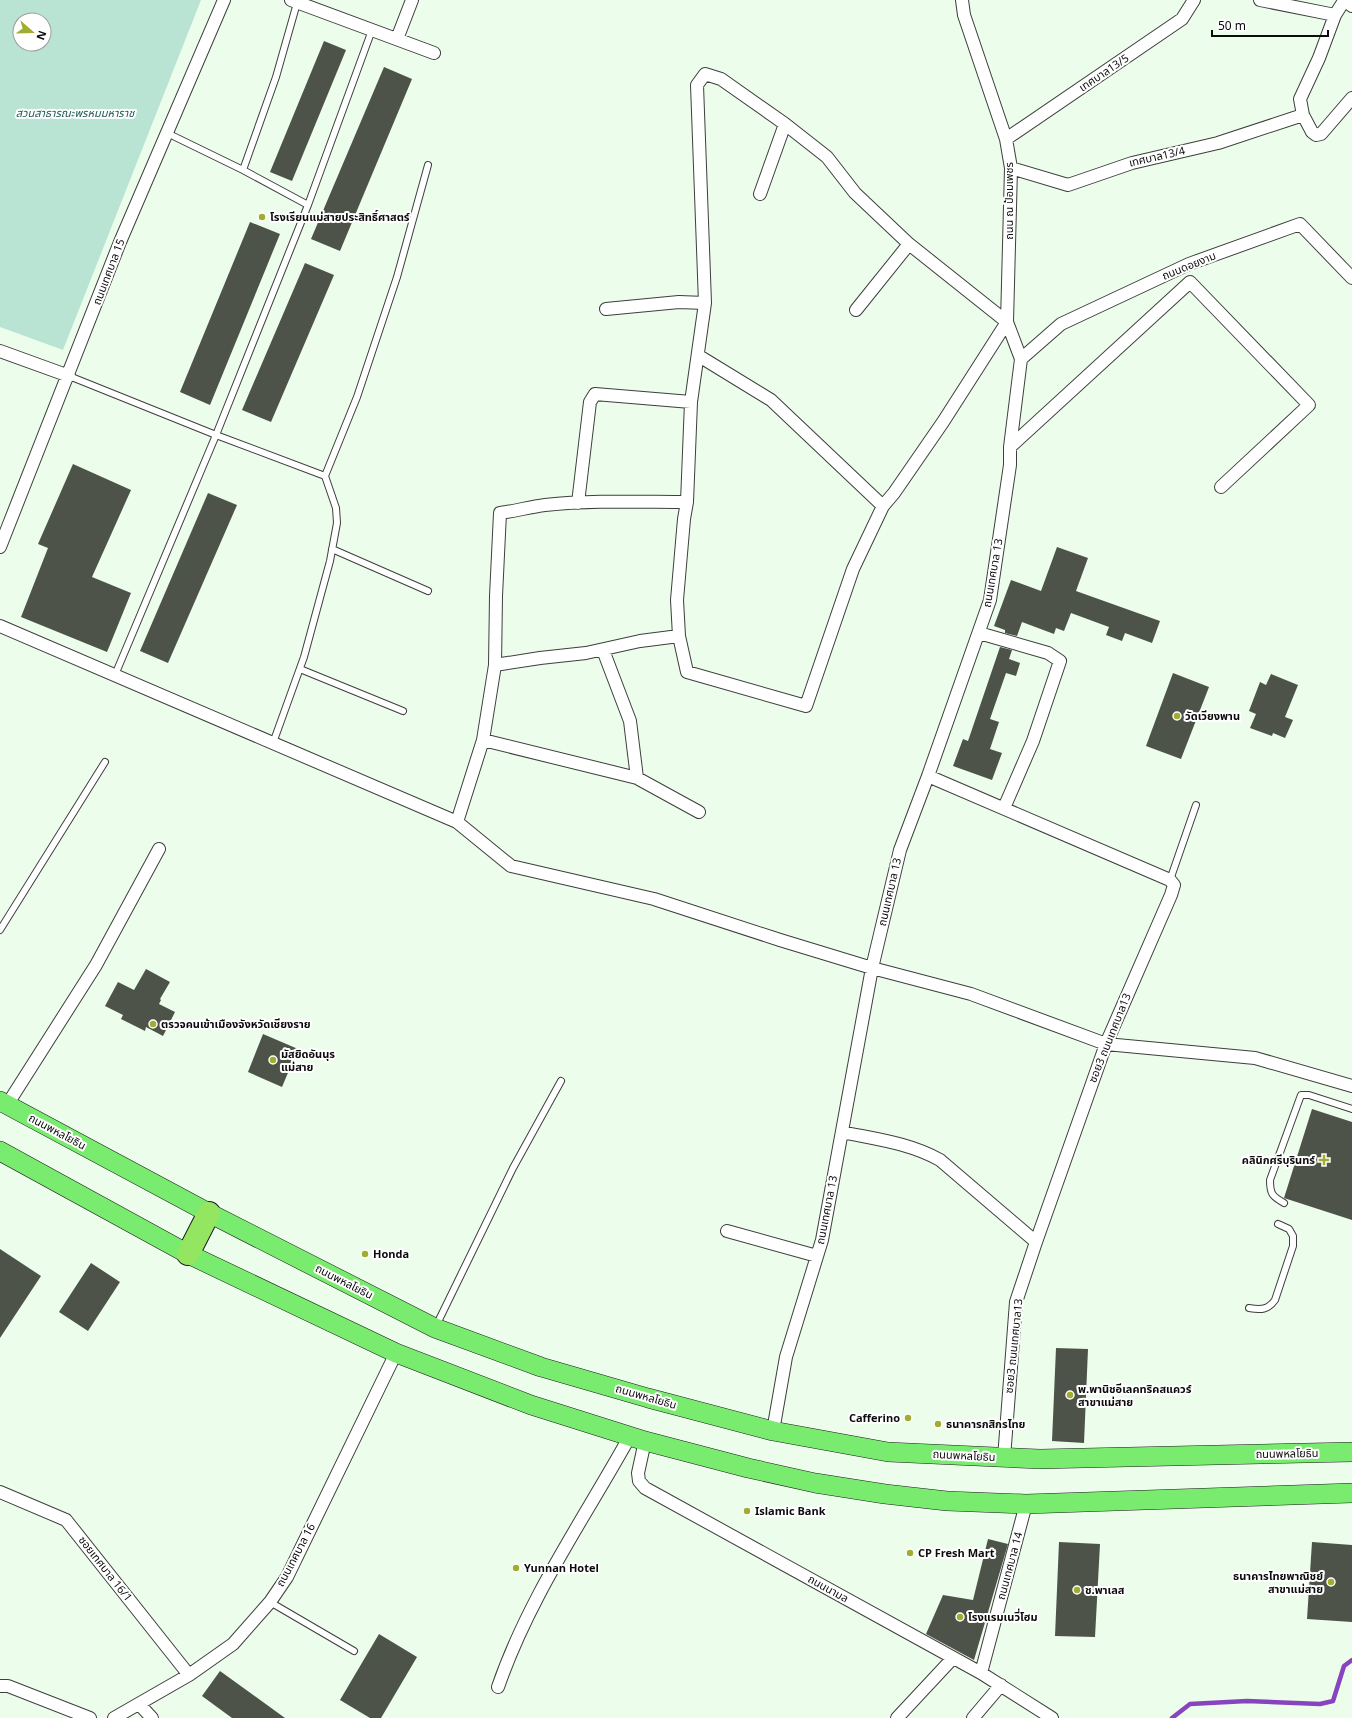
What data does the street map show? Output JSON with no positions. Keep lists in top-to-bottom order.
{
  "streets": {
    "main road": ["ถนนพหลโยธิน"],
    "street": [
      "เทศบาล13/5",
      "เทศบาล13/4",
      "ถนน ณ ป้อมเพชร",
      "ถนนดอยงาม",
      "ถนนเทศบาล 15",
      "ถนนเทศบาล 13",
      "ซอย3 ถนนเทศบาล13",
      "ถนนเทศบาล 16",
      "ถนนเทศบาล 14",
      "ซอยเทศบาล 16/1",
      "ถนนนามล"
    ]
  },
  "crossings": [
    ["เทศบาล13/5", "ถนน ณ ป้อมเพชร"],
    ["เทศบาล13/4", "ถนน ณ ป้อมเพชร"],
    ["ถนน ณ ป้อมเพชร", "ถนนดอยงาม"],
    ["ถนน ณ ป้อมเพชร", "ถนนเทศบาล 13"],
    ["ถนนดอยงาม", "ถนนเทศบาล 13"],
    ["ถนนเทศบาล 13", "ถนนพหลโยธิน"],
    ["ซอย3 ถนนเทศบาล13", "ถนนพหลโยธิน"],
    ["ถนนเทศบาล 16", "ซอยเทศบาล 16/1"],
    ["ถนนเทศบาล 14", "ถนนนามล"]
  ],
  "parks": ["สวนสาธารณะพรหมมหาราช"],
  "places": {
    "other": [
      "โรงเรียนแม่สายประสิทธิ์ศาสตร์",
      "วัดเวียงพาน",
      "ตรวจคนเข้าเมืองจังหวัดเชียงราย",
      "มัสยิดอันนุร แม่สาย",
      "Honda",
      "พ.พานิชอีเลคทริคสแควร์ สาขาแม่สาย",
      "Cafferino",
      "ธนาคารกสิกรไทย",
      "Islamic Bank",
      "CP Fresh Mart",
      "Yunnan Hotel",
      "ธนาคารไทยพาณิชย์ สาขาแม่สาย",
      "ช.พาเลส",
      "โรงแรมเนวี่โฮม"
    ],
    "health": ["คลินิกศรีบุรินทร์"]
  },
  "scale_bar": "50 m",
  "north": "right"
}
